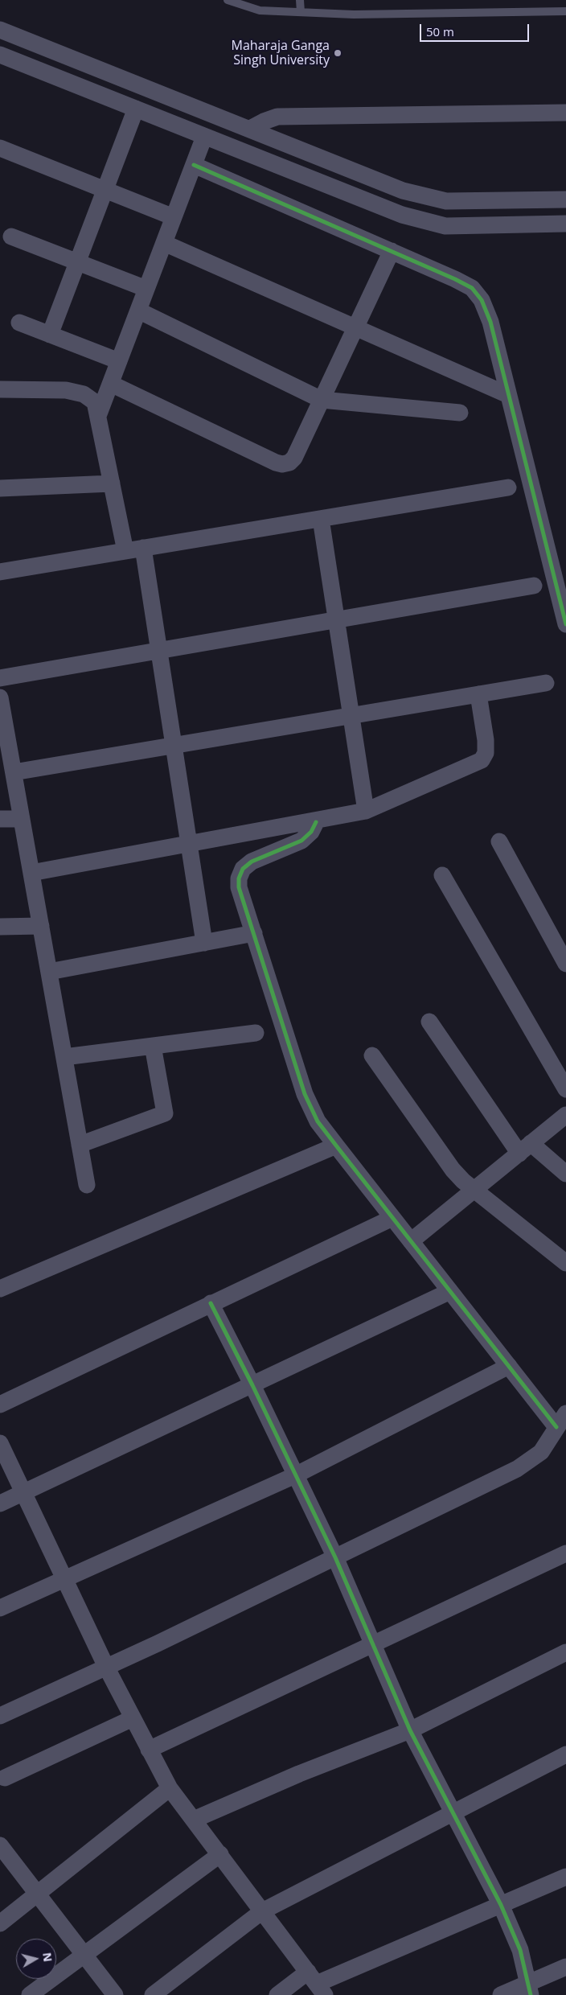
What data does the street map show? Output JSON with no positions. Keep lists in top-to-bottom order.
{
  "places": ["Maharaja Ganga Singh University"],
  "scale_bar": "50 m",
  "north": "right"
}
